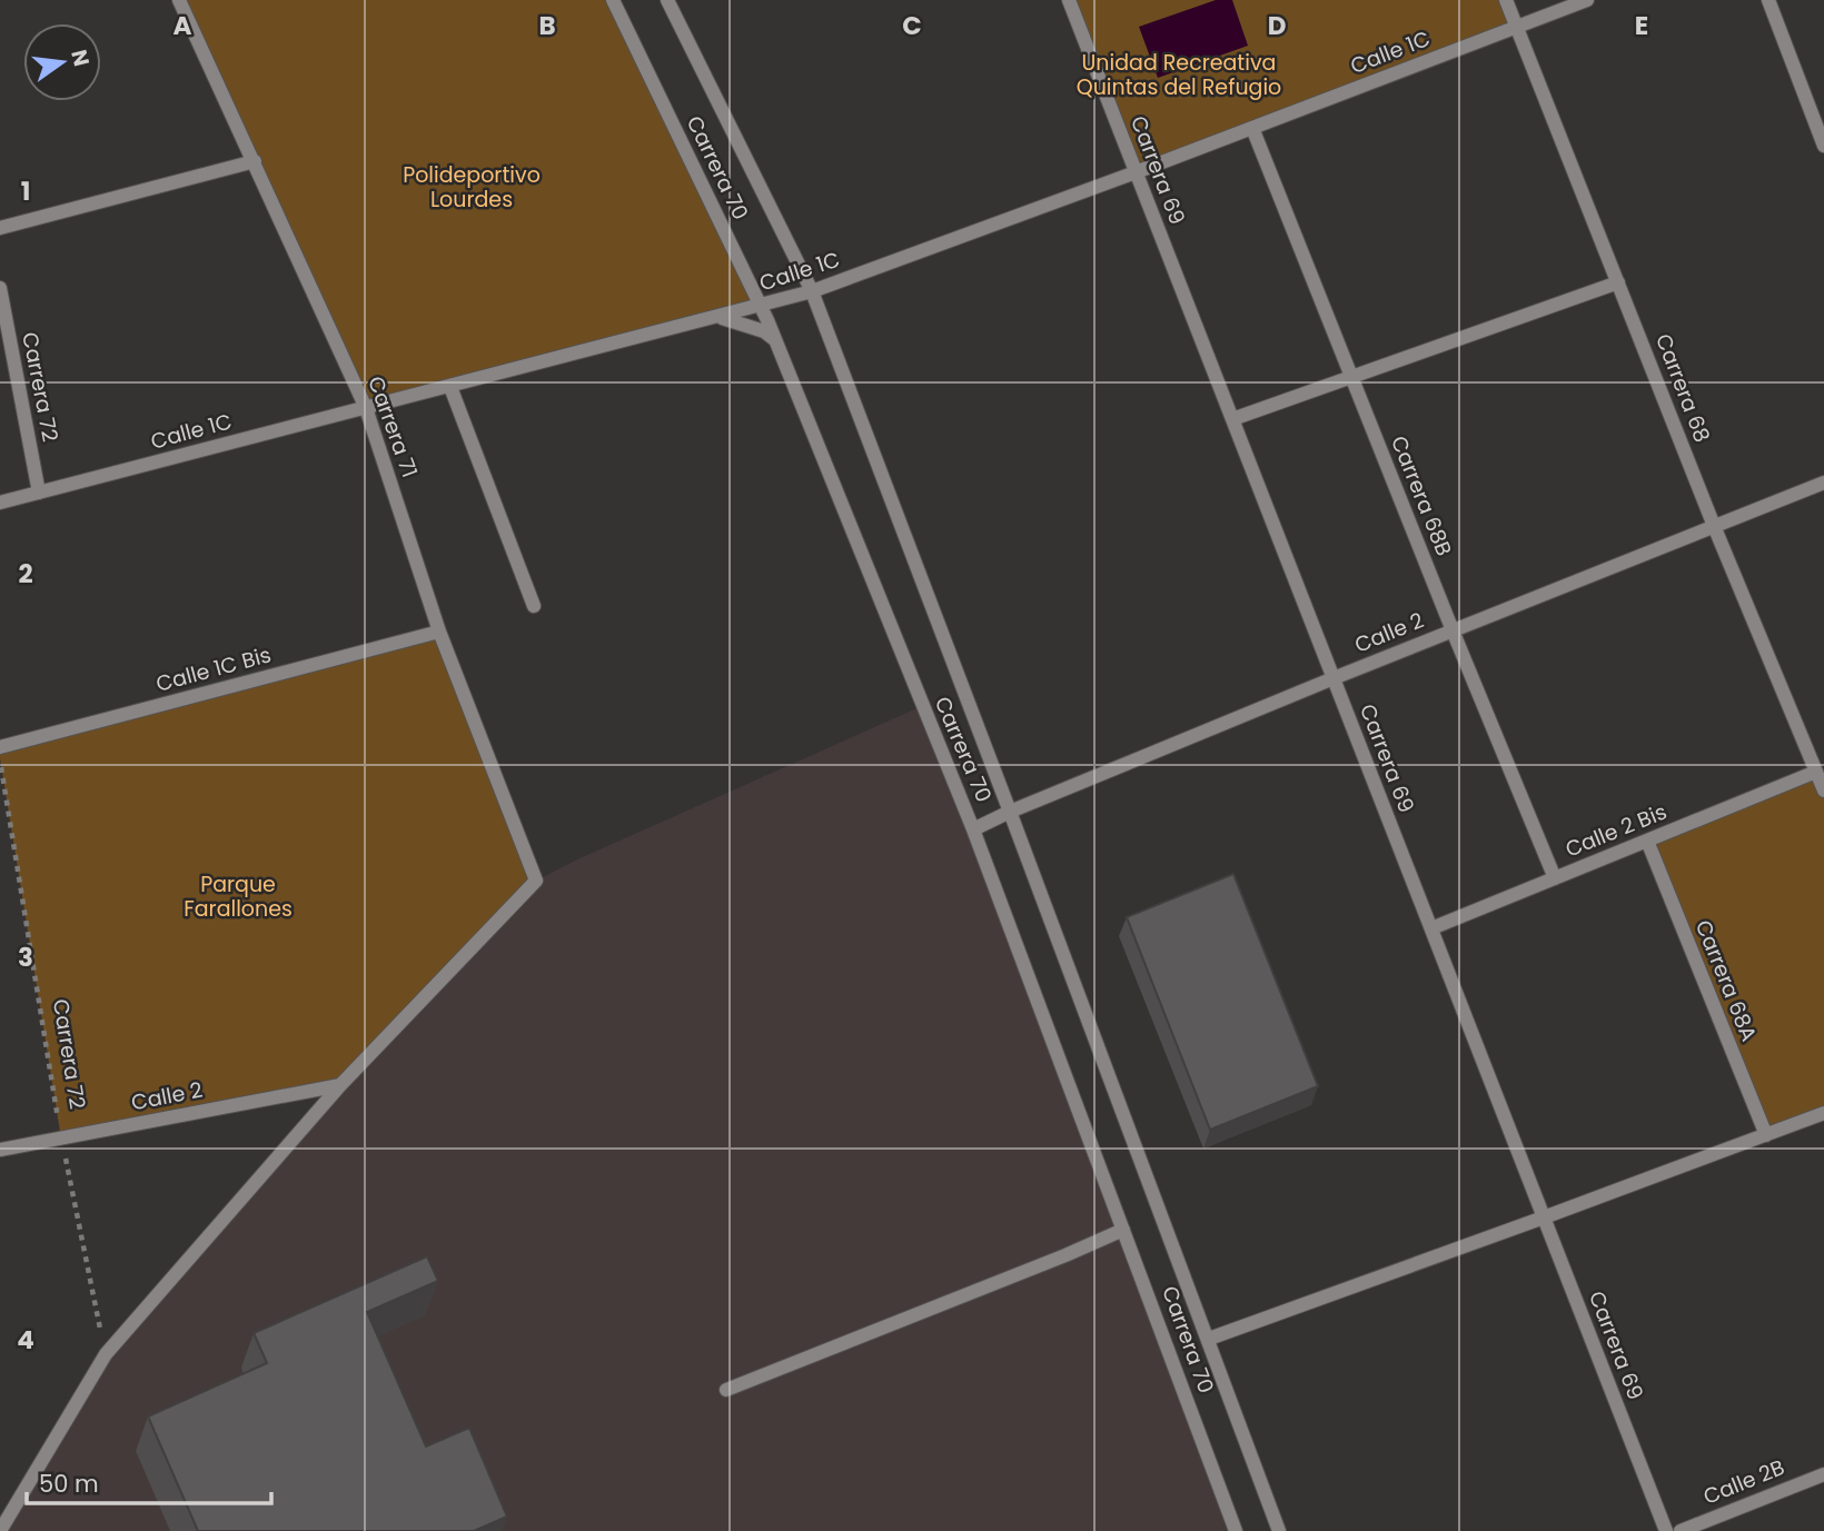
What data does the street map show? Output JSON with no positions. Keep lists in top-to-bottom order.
{
  "streets": {
    "street": [
      "Calle 1C",
      "Carrera 70",
      "Carrera 69",
      "Carrera 72",
      "Carrera 68",
      "Carrera 71",
      "Carrera 68B",
      "Calle 2",
      "Calle 1C Bis",
      "Calle 2 Bis",
      "Carrera 68A",
      "Calle 2B"
    ]
  },
  "crossings": [
    ["Calle 1C", "Carrera 70"],
    ["Calle 1C", "Carrera 69"],
    ["Calle 1C", "Carrera 72"],
    ["Calle 1C", "Carrera 68"],
    ["Calle 1C", "Carrera 71"],
    ["Calle 1C", "Carrera 68B"],
    ["Carrera 70", "Calle 2"],
    ["Carrera 69", "Calle 2"],
    ["Carrera 69", "Calle 2 Bis"],
    ["Carrera 72", "Calle 2"],
    ["Carrera 68", "Calle 2"],
    ["Carrera 68", "Calle 2 Bis"],
    ["Carrera 71", "Calle 2"],
    ["Carrera 71", "Calle 1C Bis"],
    ["Carrera 68B", "Calle 2"],
    ["Carrera 68B", "Calle 2 Bis"],
    ["Calle 2 Bis", "Carrera 68A"]
  ],
  "parks": ["Unidad Recreativa Quintas del Refugio", "Polideportivo Lourdes", "Parque Farallones"],
  "scale_bar": "50 m",
  "north": "right",
  "grid": {
    "columns": [
      "A",
      "B",
      "C",
      "D",
      "E"
    ],
    "rows": [
      "1",
      "2",
      "3",
      "4"
    ]
  }
}
